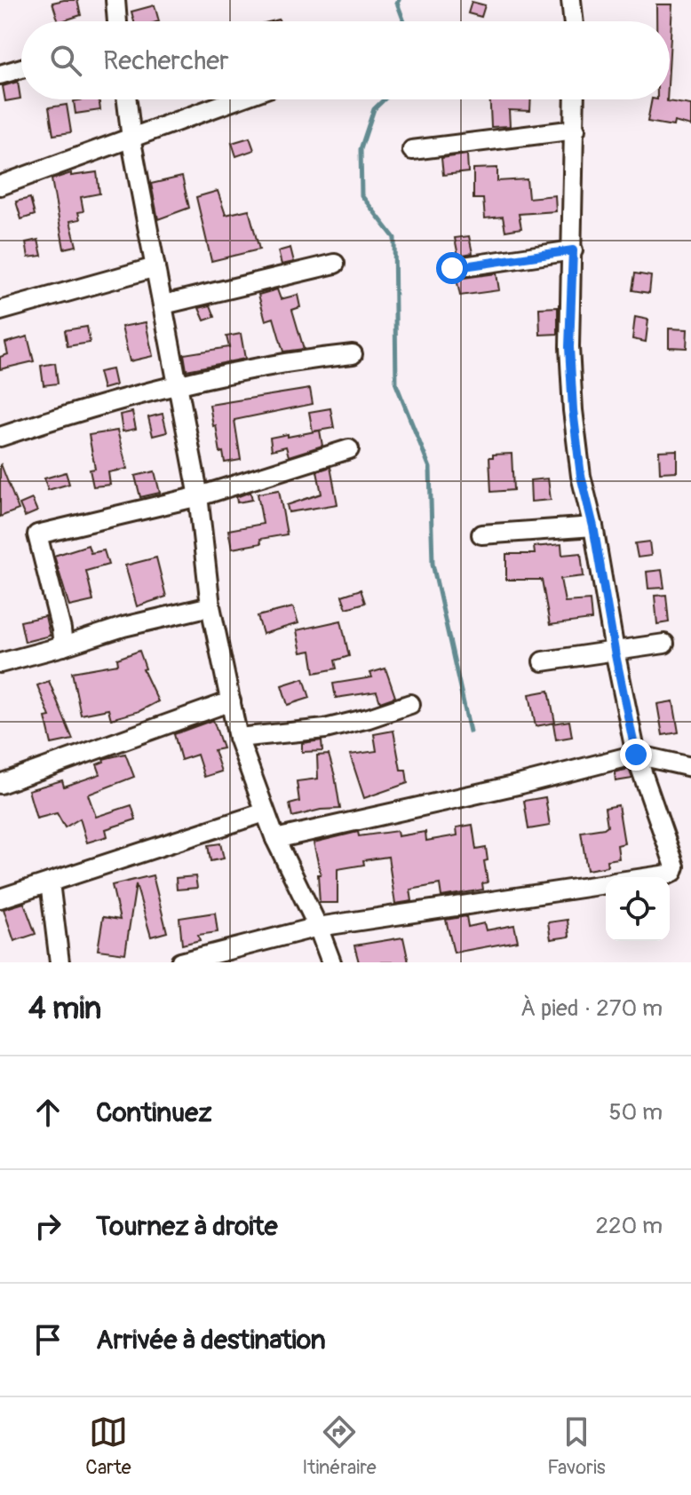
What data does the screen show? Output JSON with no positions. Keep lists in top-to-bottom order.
{
  "page": {
    "search": "Rechercher",
    "heading": ["4 min", "À pied · 270 m"],
    "list": [
      ["Continuez", "50 m"],
      ["Tournez à droite", "220 m"],
      "Arrivée à destination"
    ],
    "nav": ["Carte", "Itinéraire", "Favoris"]
  }
}
